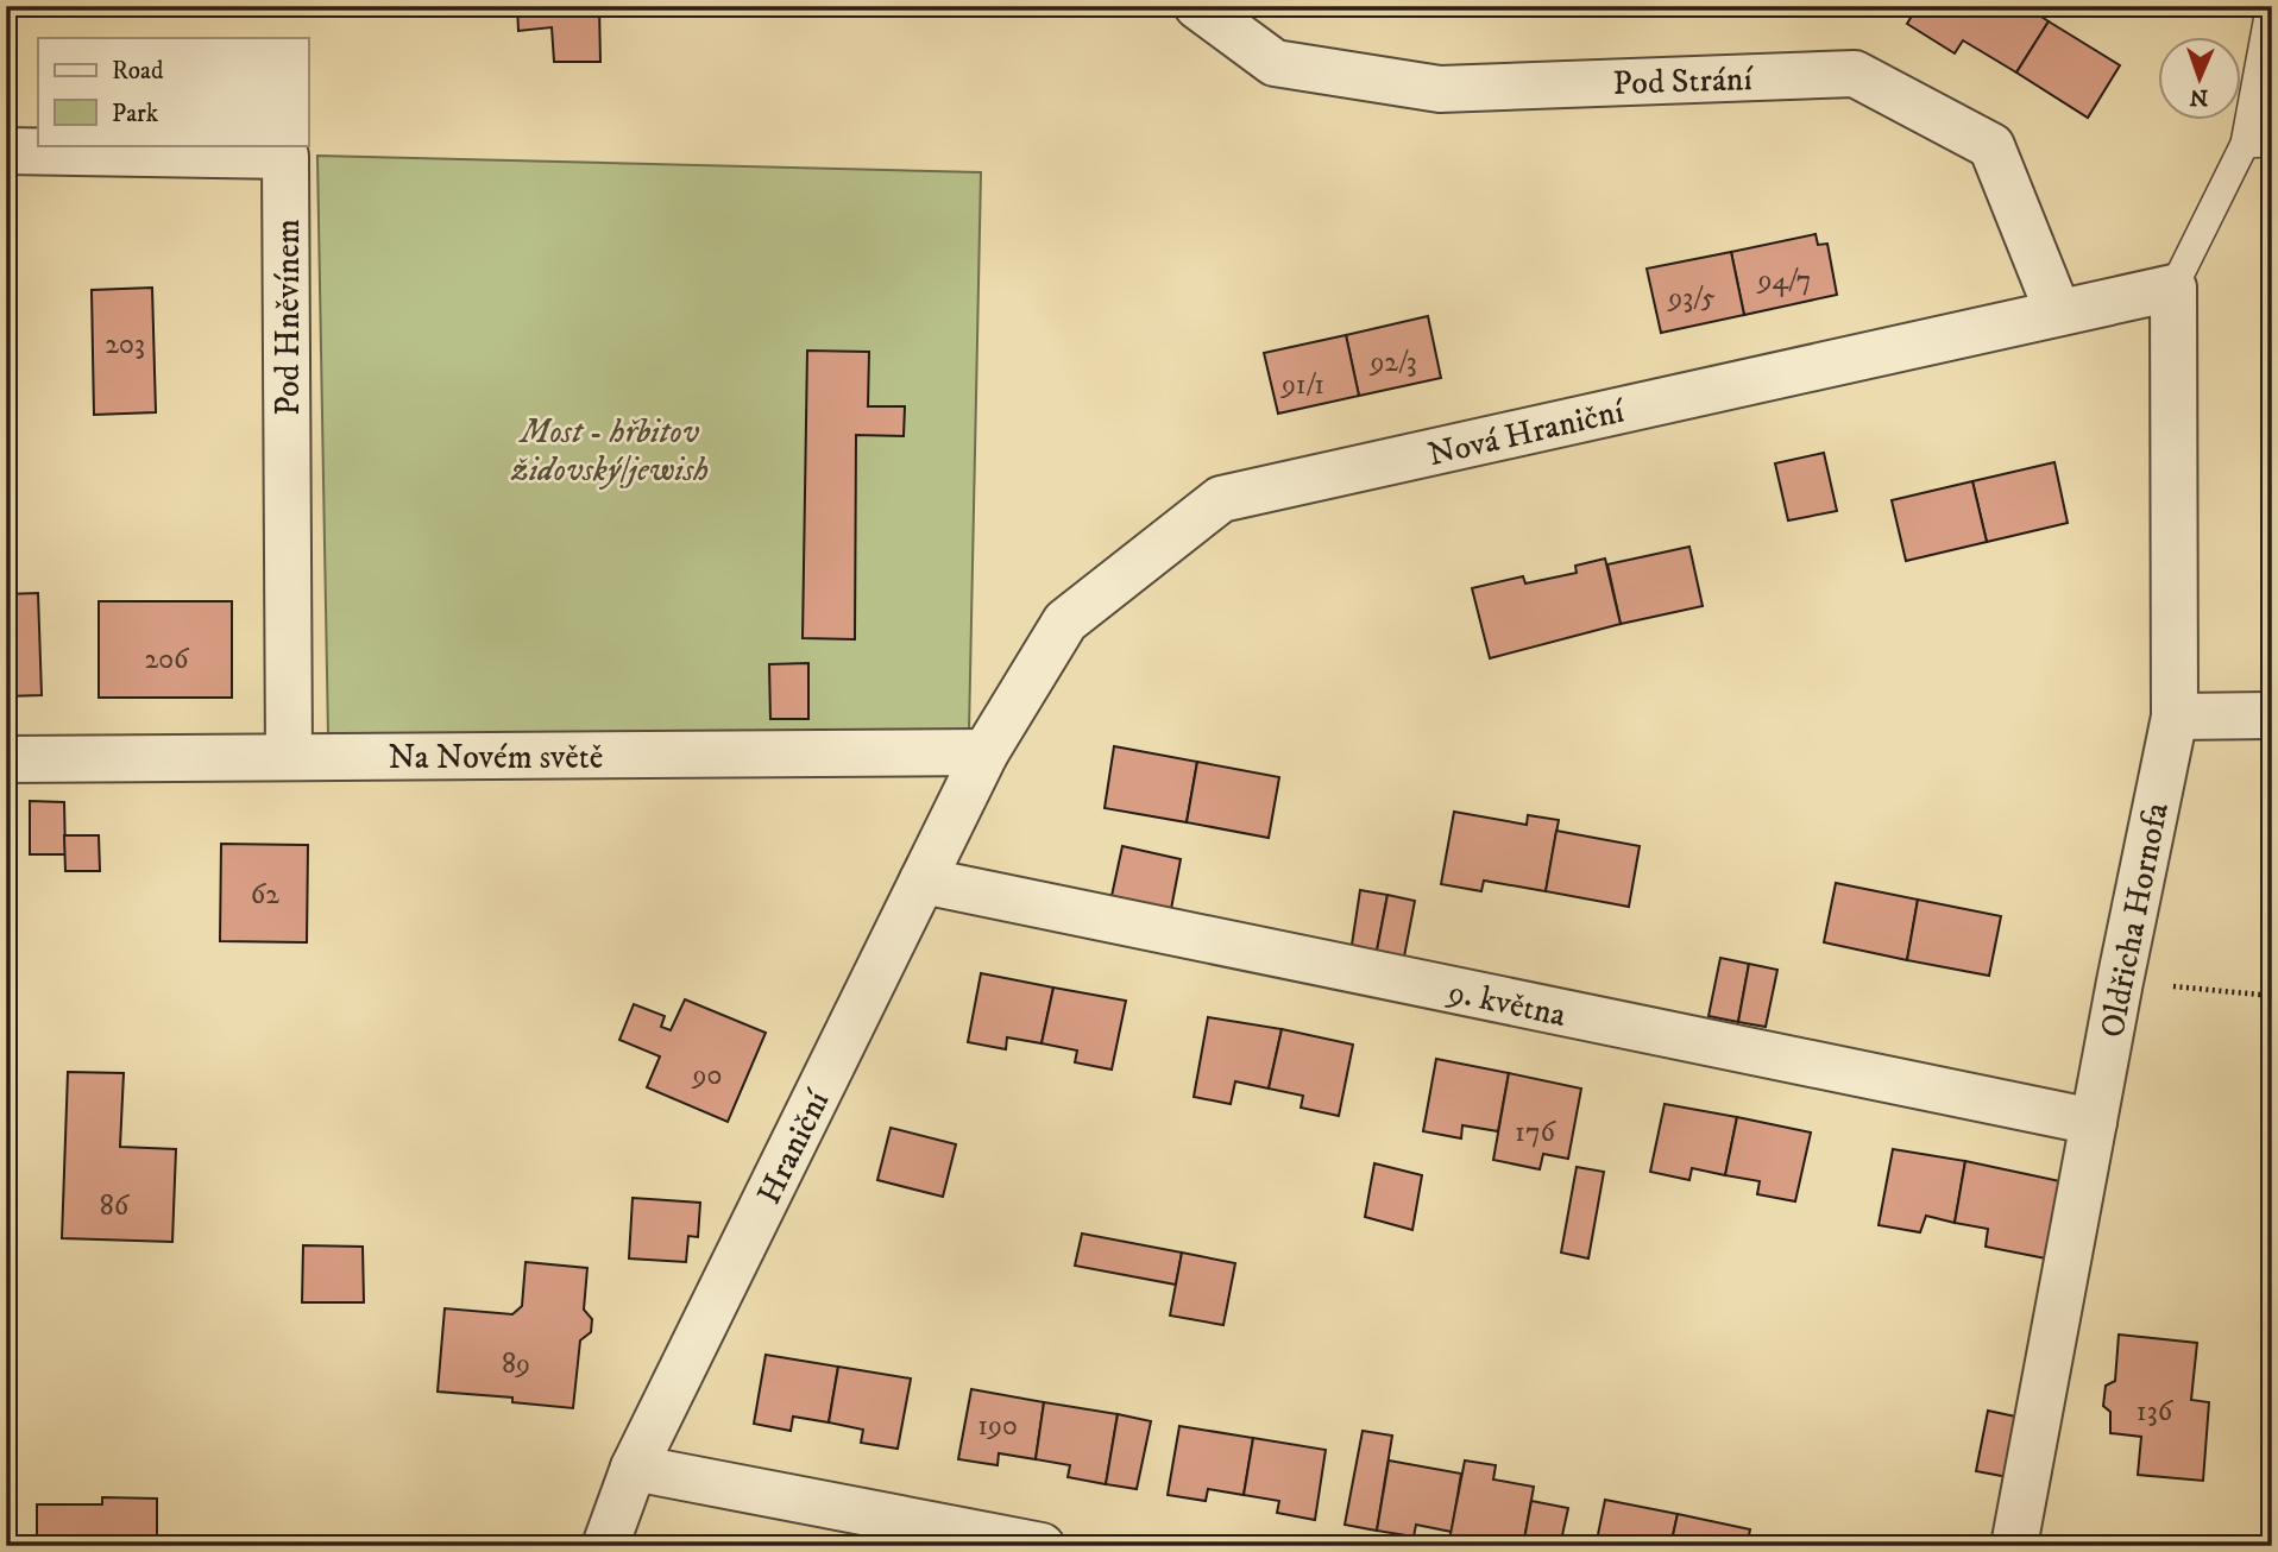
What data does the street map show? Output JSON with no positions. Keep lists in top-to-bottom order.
{
  "streets": {
    "street": [
      "Pod Strání",
      "Pod Hněvínem",
      "Nová Hraniční",
      "Na Novém světě",
      "Oldřicha Hornofa",
      "9. května",
      "Hraniční"
    ]
  },
  "crossings": [
    ["Pod Strání", "Nová Hraniční"],
    ["Pod Hněvínem", "Na Novém světě"],
    ["Nová Hraniční", "Na Novém světě"],
    ["Nová Hraniční", "Oldřicha Hornofa"],
    ["Nová Hraniční", "Hraniční"],
    ["Na Novém světě", "Hraniční"],
    ["Oldřicha Hornofa", "9. května"],
    ["9. května", "Hraniční"]
  ],
  "parks": ["Most - hřbitov židovský/jewish"],
  "house_numbers": [
    "94/7",
    "93/5",
    "203",
    "92/3",
    "91/1",
    "206",
    "62",
    "90",
    "176",
    "86",
    "89",
    "136",
    "190"
  ],
  "legend": ["Road", "Park"],
  "north": "bottom"
}
